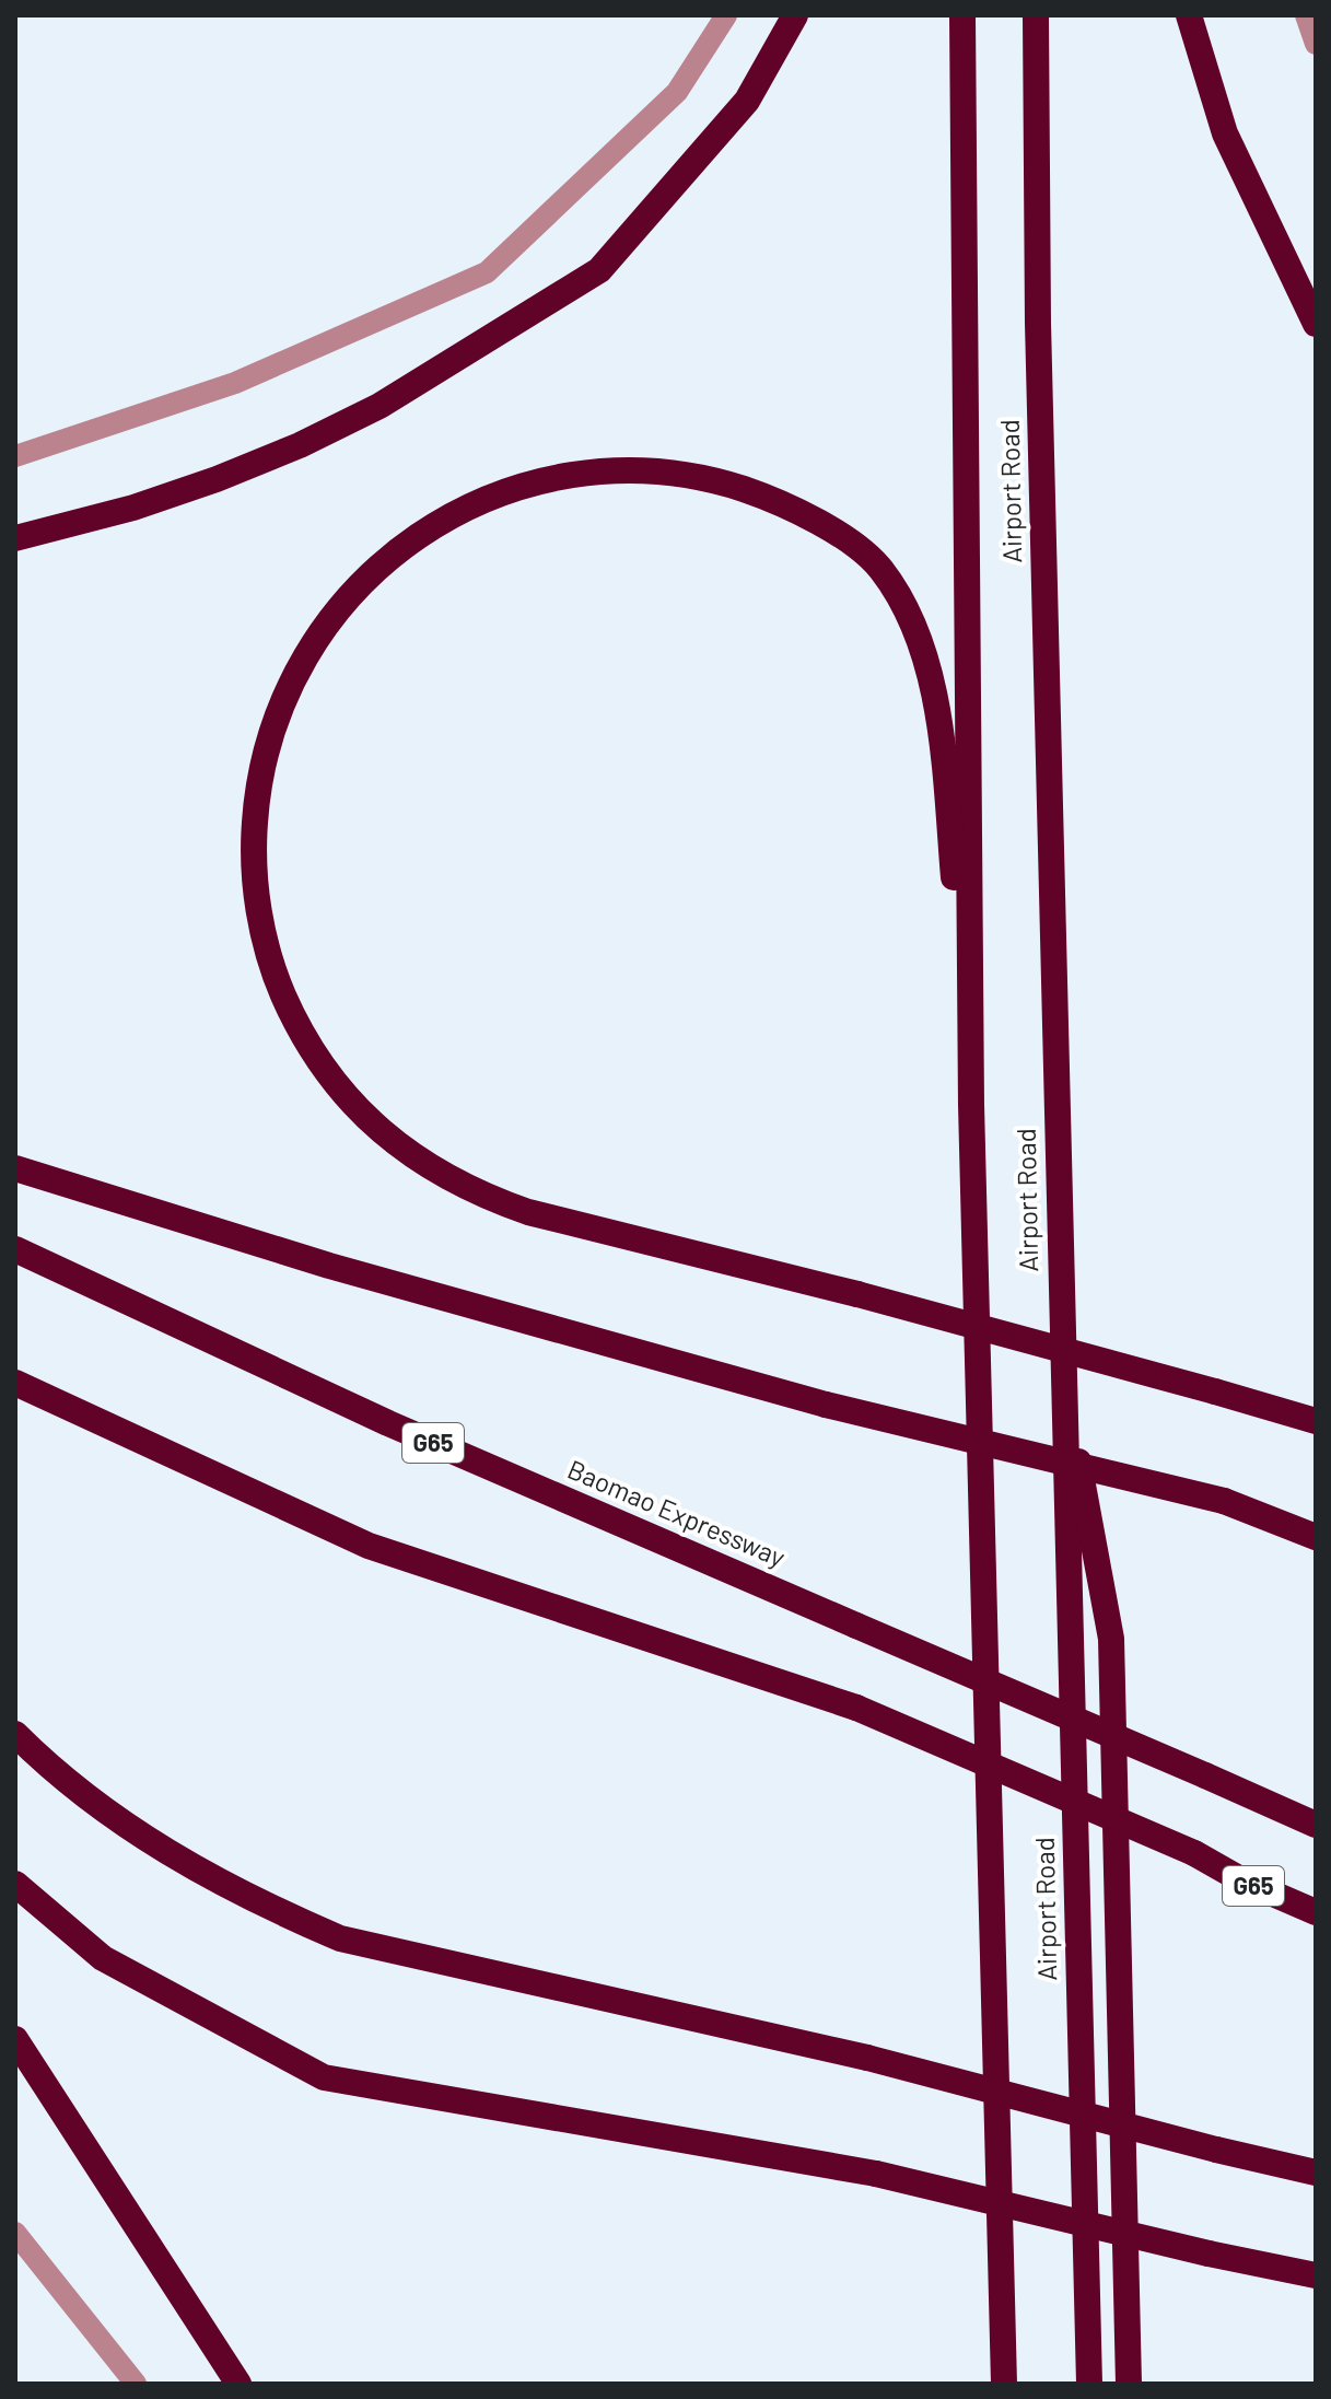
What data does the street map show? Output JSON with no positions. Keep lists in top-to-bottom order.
{
  "streets": {
    "highway": ["Airport Road", "G65", "Baomao Expressway"]
  }
}
